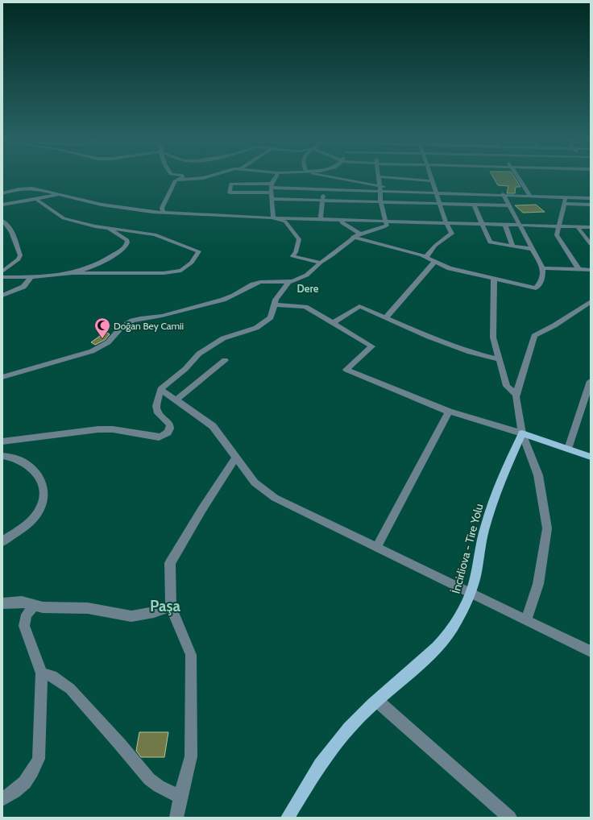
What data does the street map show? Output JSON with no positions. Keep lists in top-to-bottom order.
{
  "streets": {
    "main road": ["İncirliova - Tire Yolu"]
  },
  "districts": ["Dere", "Paşa"],
  "places": {
    "mosque": ["Doğan Bey Camii"]
  }
}
